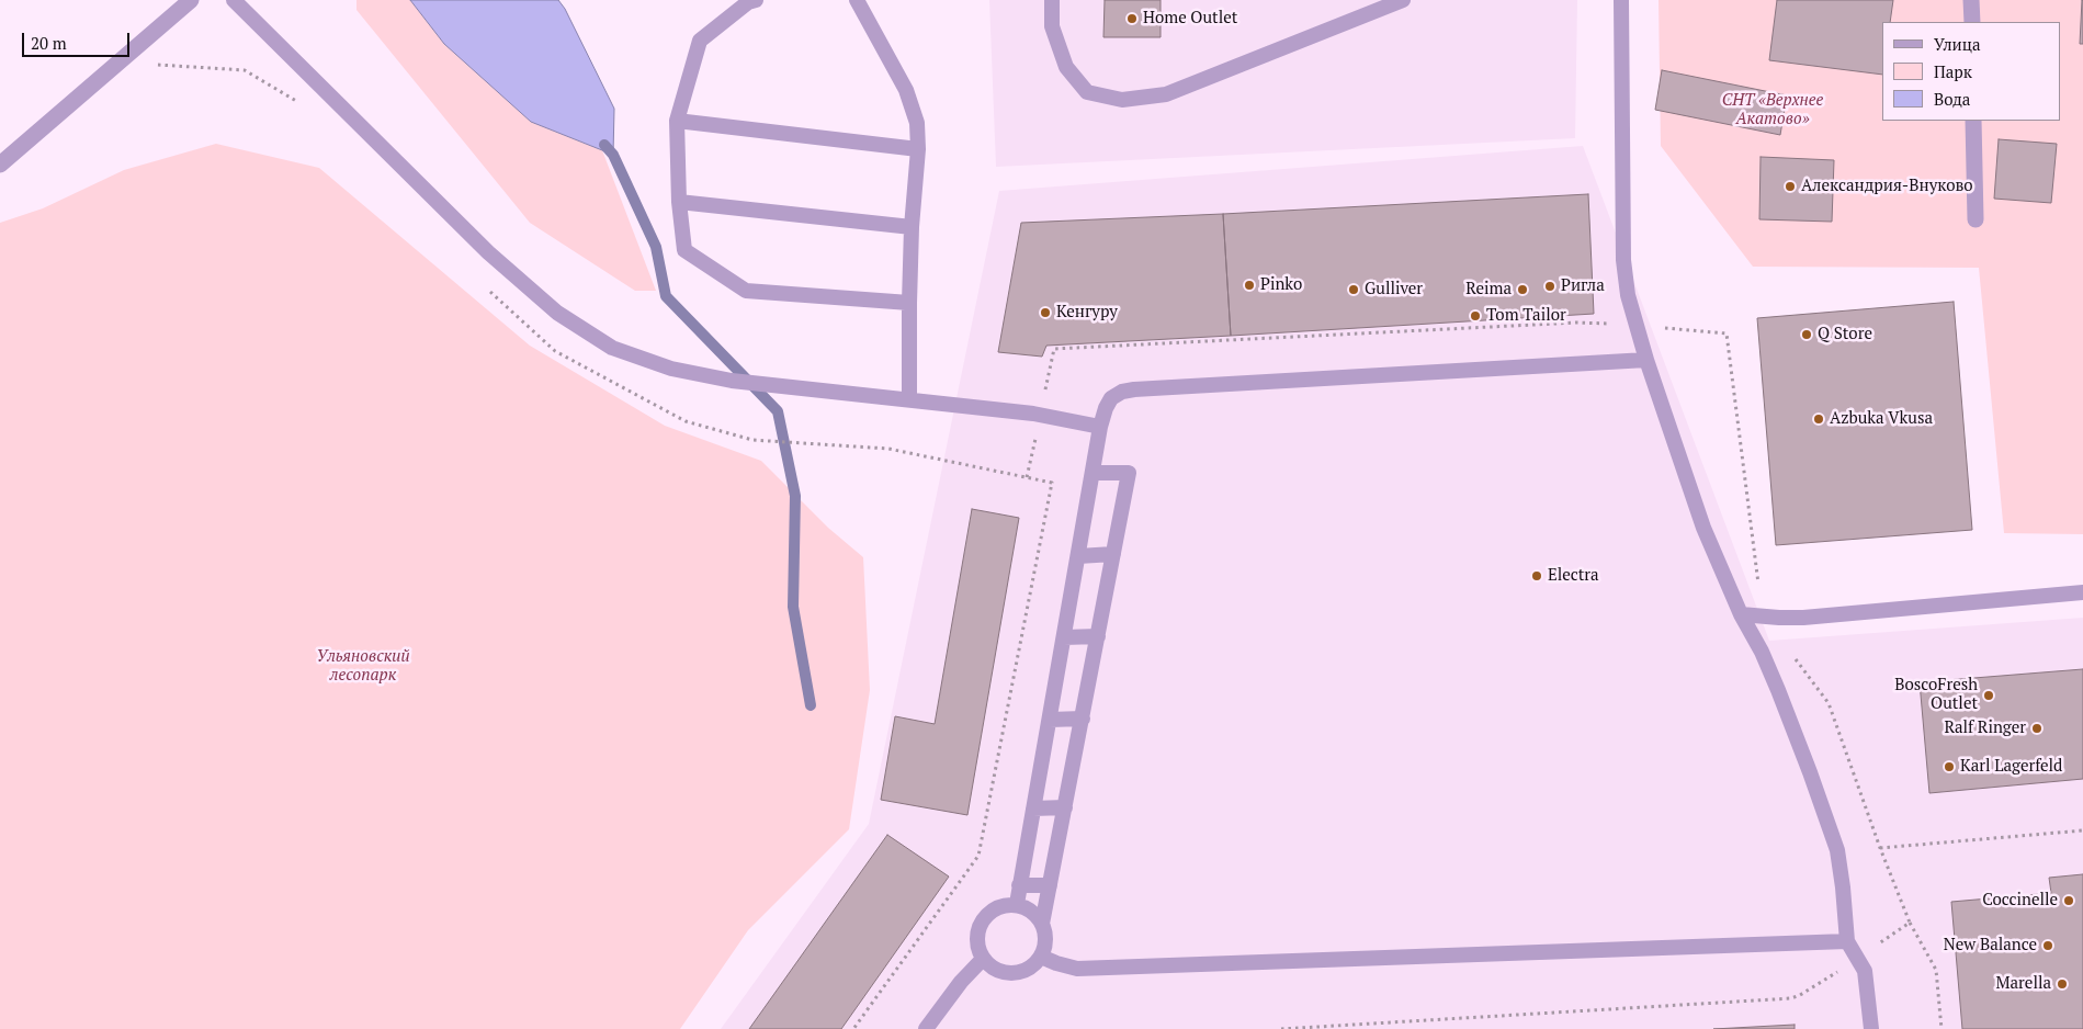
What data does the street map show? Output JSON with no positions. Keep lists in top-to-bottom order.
{
  "parks": ["СНТ «Верхнее Акатово»", "Ульяновский лесопарк"],
  "places": [
    "Home Outlet",
    "Александрия-Внуково",
    "Pinko",
    "Ригла",
    "Gulliver",
    "Reima",
    "Кенгуру",
    "Tom Tailor",
    "Q Store",
    "Azbuka Vkusa",
    "Electra",
    "BoscoFresh Outlet",
    "Ralf Ringer",
    "Karl Lagerfeld",
    "Coccinelle",
    "New Balance",
    "Marella"
  ],
  "legend": ["Улица", "Парк", "Вода"],
  "scale_bar": "20 m"
}
